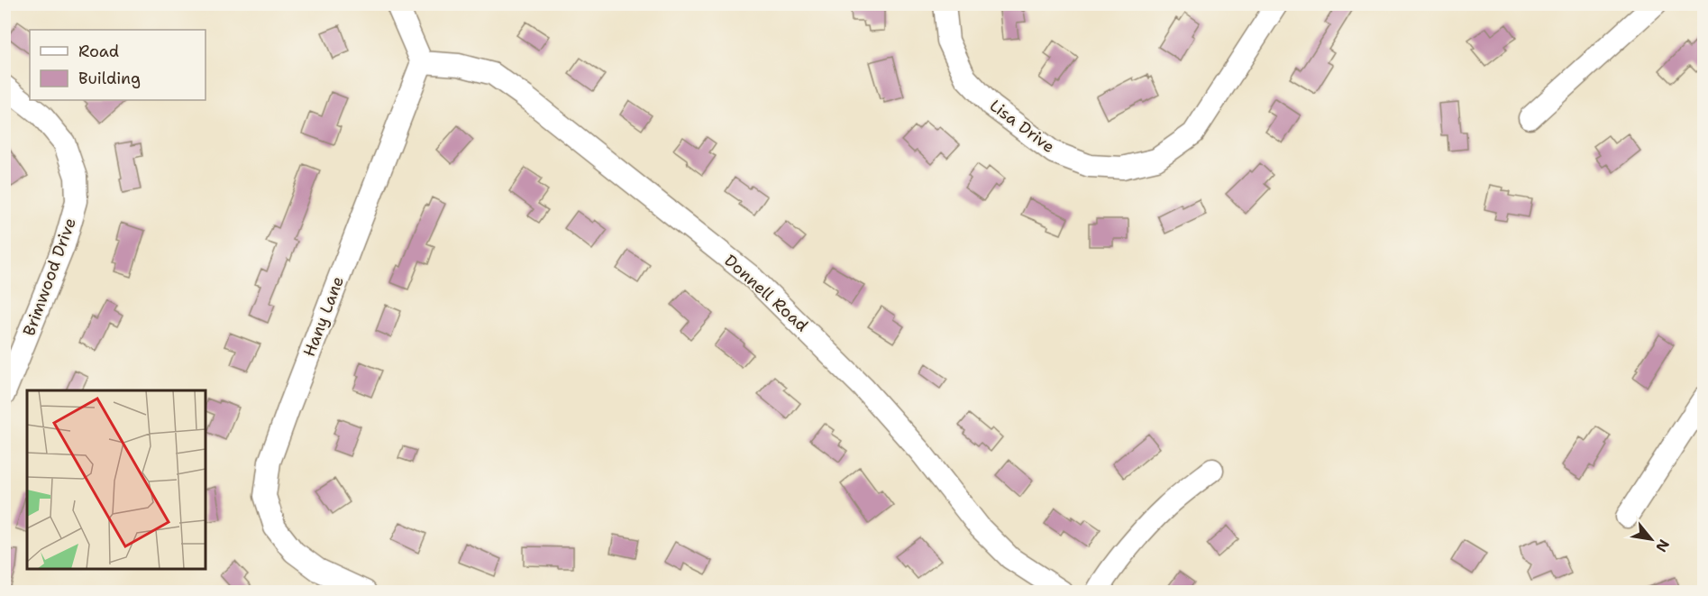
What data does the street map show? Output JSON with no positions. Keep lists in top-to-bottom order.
{
  "streets": {
    "street": [
      "Lisa Drive",
      "Brimwood Drive",
      "Donnell Road",
      "Hany Lane"
    ]
  },
  "crossings": [
    ["Donnell Road", "Hany Lane"]
  ],
  "legend": ["Road", "Building"],
  "north": "bottom right"
}
